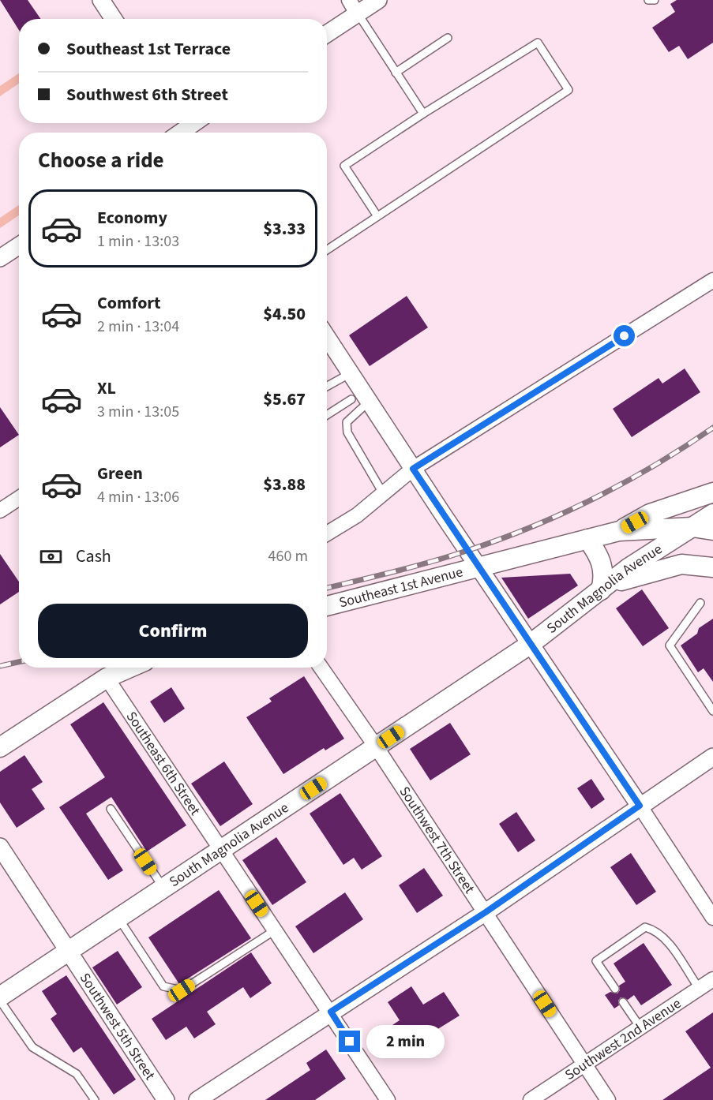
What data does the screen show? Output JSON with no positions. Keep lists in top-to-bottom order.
{
  "streets": {
    "main road": ["Southeast 1st Avenue", "South Magnolia Avenue"],
    "street": [
      "Southeast 6th Street",
      "Southwest 7th Street",
      "Southwest 5th Street",
      "Southwest 2nd Avenue"
    ]
  },
  "crossings": [
    ["South Magnolia Avenue", "Southeast 6th Street"],
    ["South Magnolia Avenue", "Southwest 7th Street"],
    ["South Magnolia Avenue", "Southwest 5th Street"],
    ["Southwest 7th Street", "Southwest 2nd Avenue"]
  ],
  "page": {
    "banner": ["Southeast 1st Terrace", "Southwest 6th Street"],
    "heading": "Choose a ride",
    "list": [
      {
        "name": "Economy",
        "note": "1 min · 13:03",
        "value": "$3.33"
      },
      {
        "name": "Comfort",
        "note": "2 min · 13:04",
        "value": "$4.50"
      },
      {
        "name": "XL",
        "note": "3 min · 13:05",
        "value": "$5.67"
      },
      {
        "name": "Green",
        "note": "4 min · 13:06",
        "value": "$3.88"
      }
    ],
    "pay": ["Cash", "460 m"],
    "buttons": "Confirm",
    "bubble": "2 min"
  }
}
